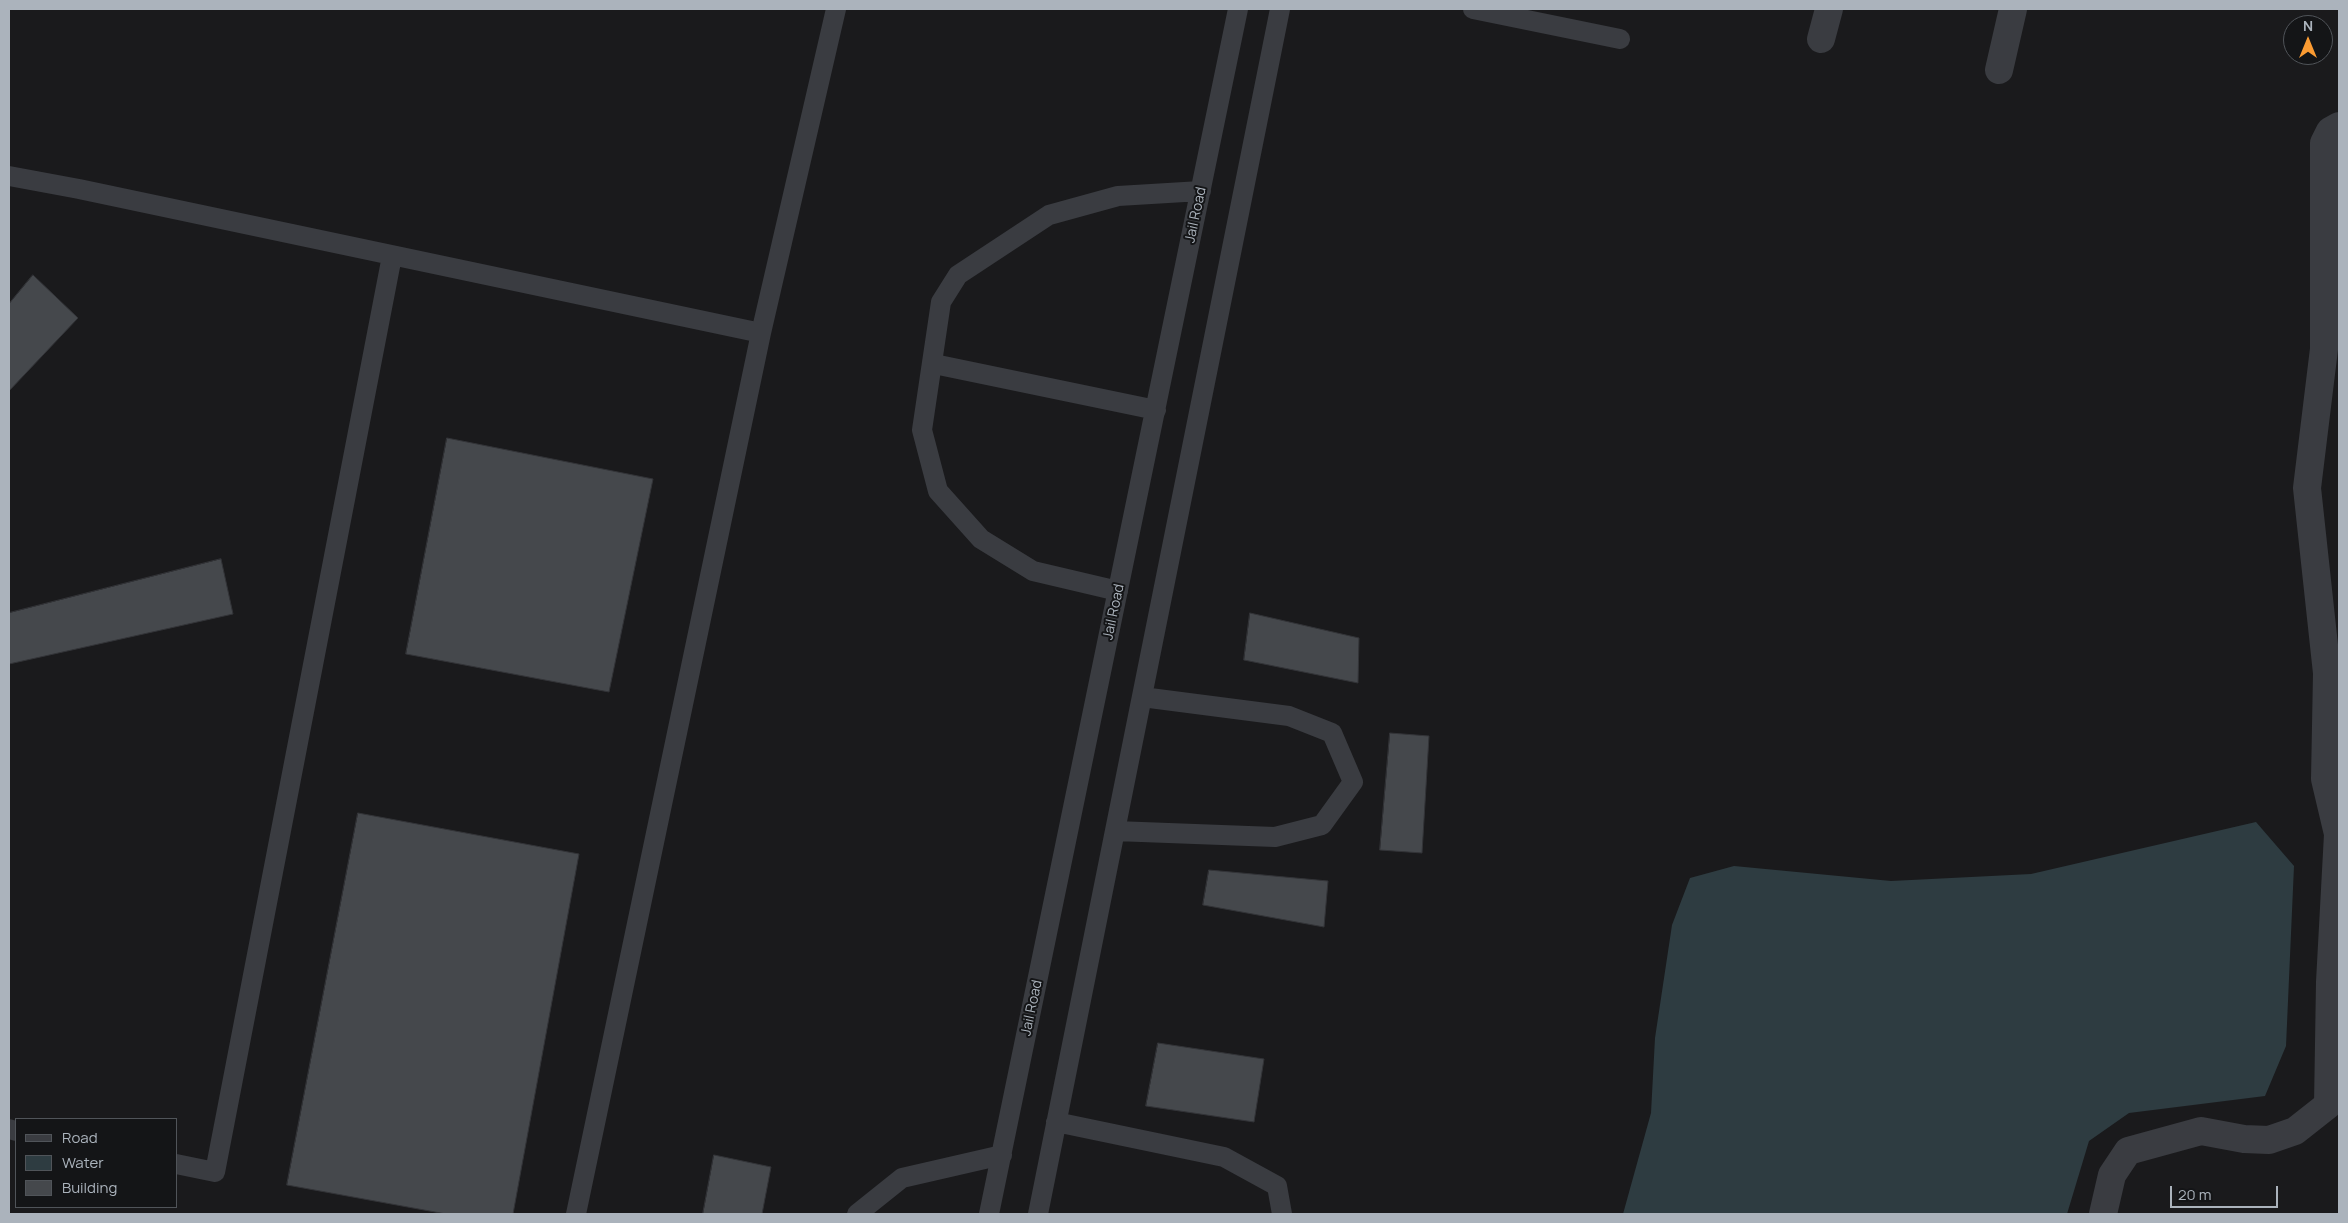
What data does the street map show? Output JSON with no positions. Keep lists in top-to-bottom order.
{
  "streets": {
    "lane": ["Jail Road"]
  },
  "legend": ["Road", "Water", "Building"],
  "scale_bar": "20 m",
  "north": "top"
}
